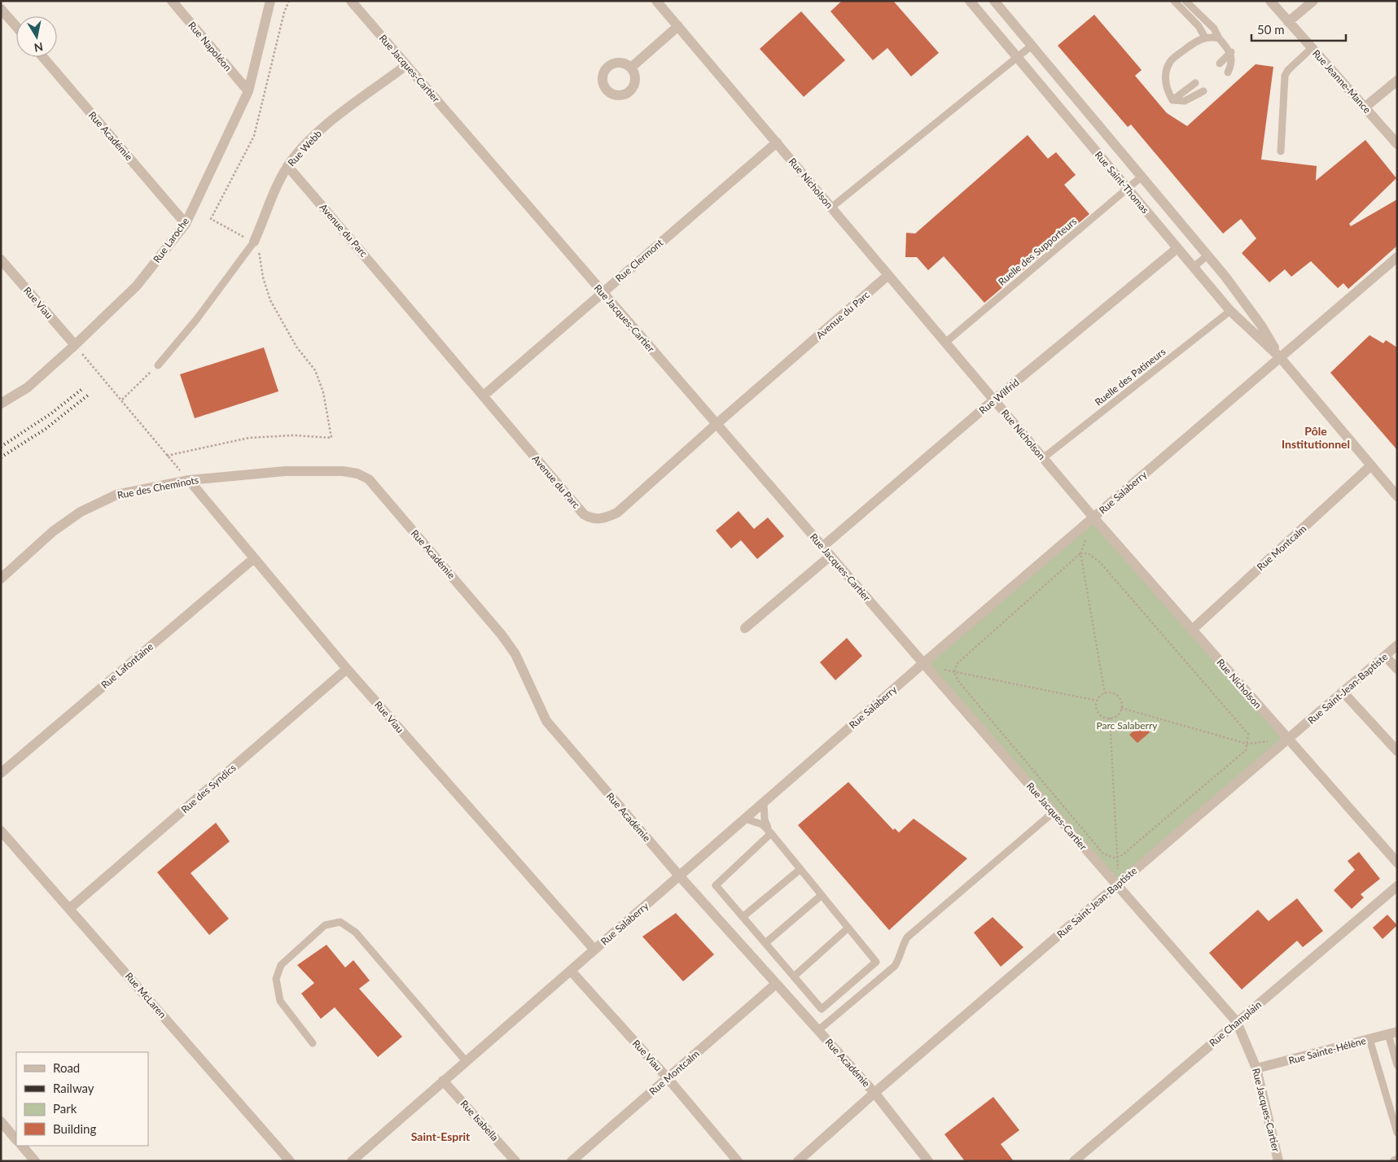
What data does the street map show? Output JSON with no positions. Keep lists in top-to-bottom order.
{
  "streets": {
    "street": [
      "Rue Napoléon",
      "Rue Jacques-Cartier",
      "Rue Jeanne-Mance",
      "Rue Académie",
      "Rue Webb",
      "Rue Saint-Thomas",
      "Rue Nicholson",
      "Avenue du Parc",
      "Rue Laroche",
      "Rue Clermont",
      "Rue Viau",
      "Rue Wilfrid",
      "Rue des Cheminots",
      "Rue Salaberry",
      "Rue Montcalm",
      "Rue Lafontaine",
      "Rue Saint-Jean-Baptiste",
      "Rue des Syndics",
      "Rue McLaren",
      "Rue Champlain",
      "Rue Sainte-Hélène",
      "Rue Isabella"
    ],
    "lane": ["Ruelle des Supporteurs", "Ruelle des Patineurs"]
  },
  "crossings": [
    ["Rue Napoléon", "Rue Laroche"],
    ["Rue Jacques-Cartier", "Rue Webb"],
    ["Rue Jacques-Cartier", "Avenue du Parc"],
    ["Rue Jacques-Cartier", "Rue Clermont"],
    ["Rue Jacques-Cartier", "Rue Wilfrid"],
    ["Rue Jacques-Cartier", "Rue Salaberry"],
    ["Rue Jacques-Cartier", "Rue Saint-Jean-Baptiste"],
    ["Rue Jacques-Cartier", "Rue Champlain"],
    ["Rue Jacques-Cartier", "Rue Sainte-Hélène"],
    ["Rue Académie", "Rue Laroche"],
    ["Rue Académie", "Rue des Cheminots"],
    ["Rue Académie", "Rue Salaberry"],
    ["Rue Académie", "Rue Montcalm"],
    ["Rue Académie", "Rue Saint-Jean-Baptiste"],
    ["Rue Webb", "Avenue du Parc"],
    ["Rue Saint-Thomas", "Ruelle des Supporteurs"],
    ["Rue Saint-Thomas", "Ruelle des Patineurs"],
    ["Rue Saint-Thomas", "Rue Wilfrid"],
    ["Rue Saint-Thomas", "Rue Salaberry"],
    ["Rue Saint-Thomas", "Rue Montcalm"],
    ["Rue Nicholson", "Avenue du Parc"],
    ["Rue Nicholson", "Ruelle des Supporteurs"],
    ["Rue Nicholson", "Rue Clermont"],
    ["Rue Nicholson", "Ruelle des Patineurs"],
    ["Rue Nicholson", "Rue Wilfrid"],
    ["Rue Nicholson", "Rue Salaberry"],
    ["Rue Nicholson", "Rue Montcalm"],
    ["Rue Nicholson", "Rue Saint-Jean-Baptiste"],
    ["Avenue du Parc", "Rue Clermont"],
    ["Rue Laroche", "Rue Viau"],
    ["Rue Viau", "Rue des Cheminots"],
    ["Rue Viau", "Rue Salaberry"],
    ["Rue Viau", "Rue Montcalm"],
    ["Rue Viau", "Rue Lafontaine"],
    ["Rue Viau", "Rue des Syndics"],
    ["Rue Salaberry", "Rue Isabella"],
    ["Rue des Syndics", "Rue McLaren"]
  ],
  "districts": ["Pôle Institutionnel", "Saint-Esprit"],
  "parks": ["Parc Salaberry"],
  "legend": [
    "Road",
    "Railway",
    "Park",
    "Building"
  ],
  "scale_bar": "50 m",
  "north": "bottom"
}
